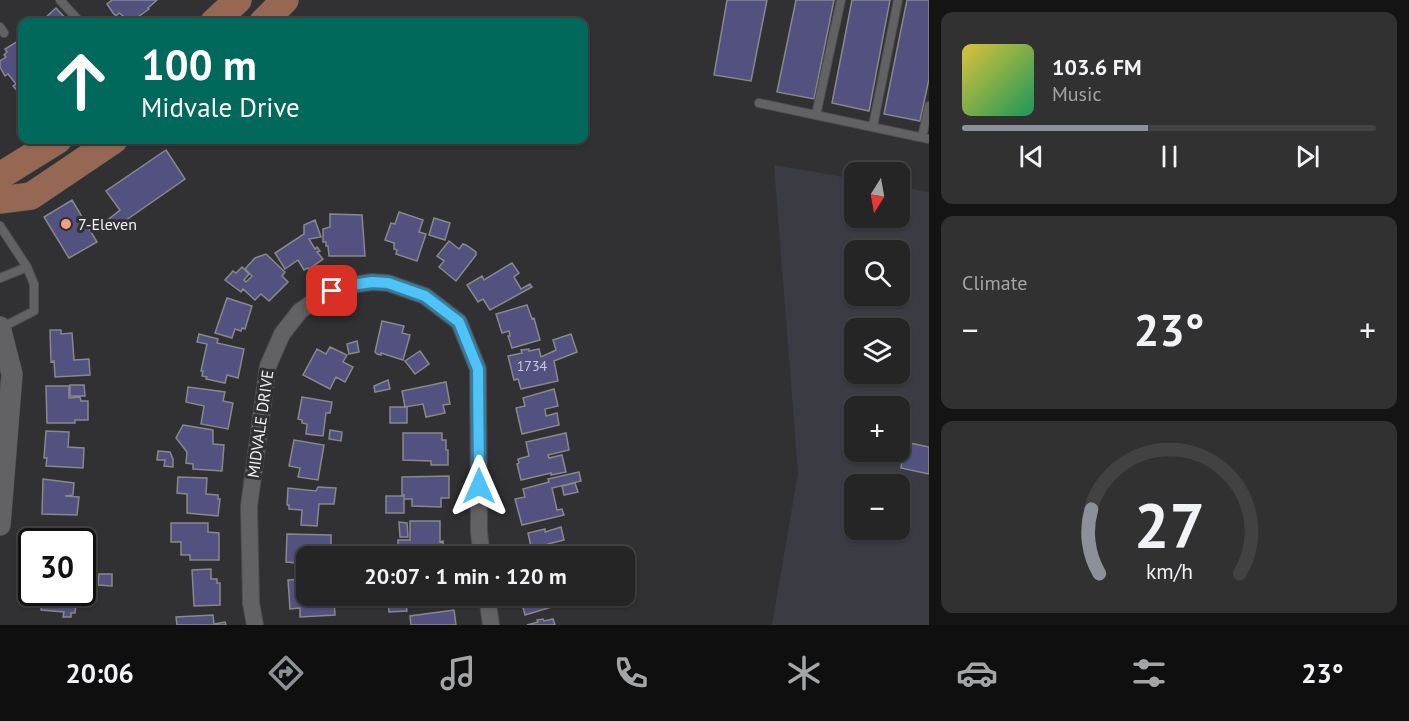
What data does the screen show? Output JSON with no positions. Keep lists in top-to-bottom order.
{
  "streets": {
    "street": ["MIDVALE DRIVE"]
  },
  "places": ["7-Eleven"],
  "house_numbers": ["1734"],
  "north": "bottom",
  "page": {
    "turn": ["100 m", "Midvale Drive"],
    "song": ["103.6 FM", "Music"],
    "map_buttons": ["+", "−"],
    "tile": "Climate",
    "heat": ["−", "23°", "+"],
    "limit": "30",
    "trip": "20:07 · 1 min · 120 m",
    "tabs": ["20:06", "23°"],
    "gauge": ["27", "km/h"]
  }
}
